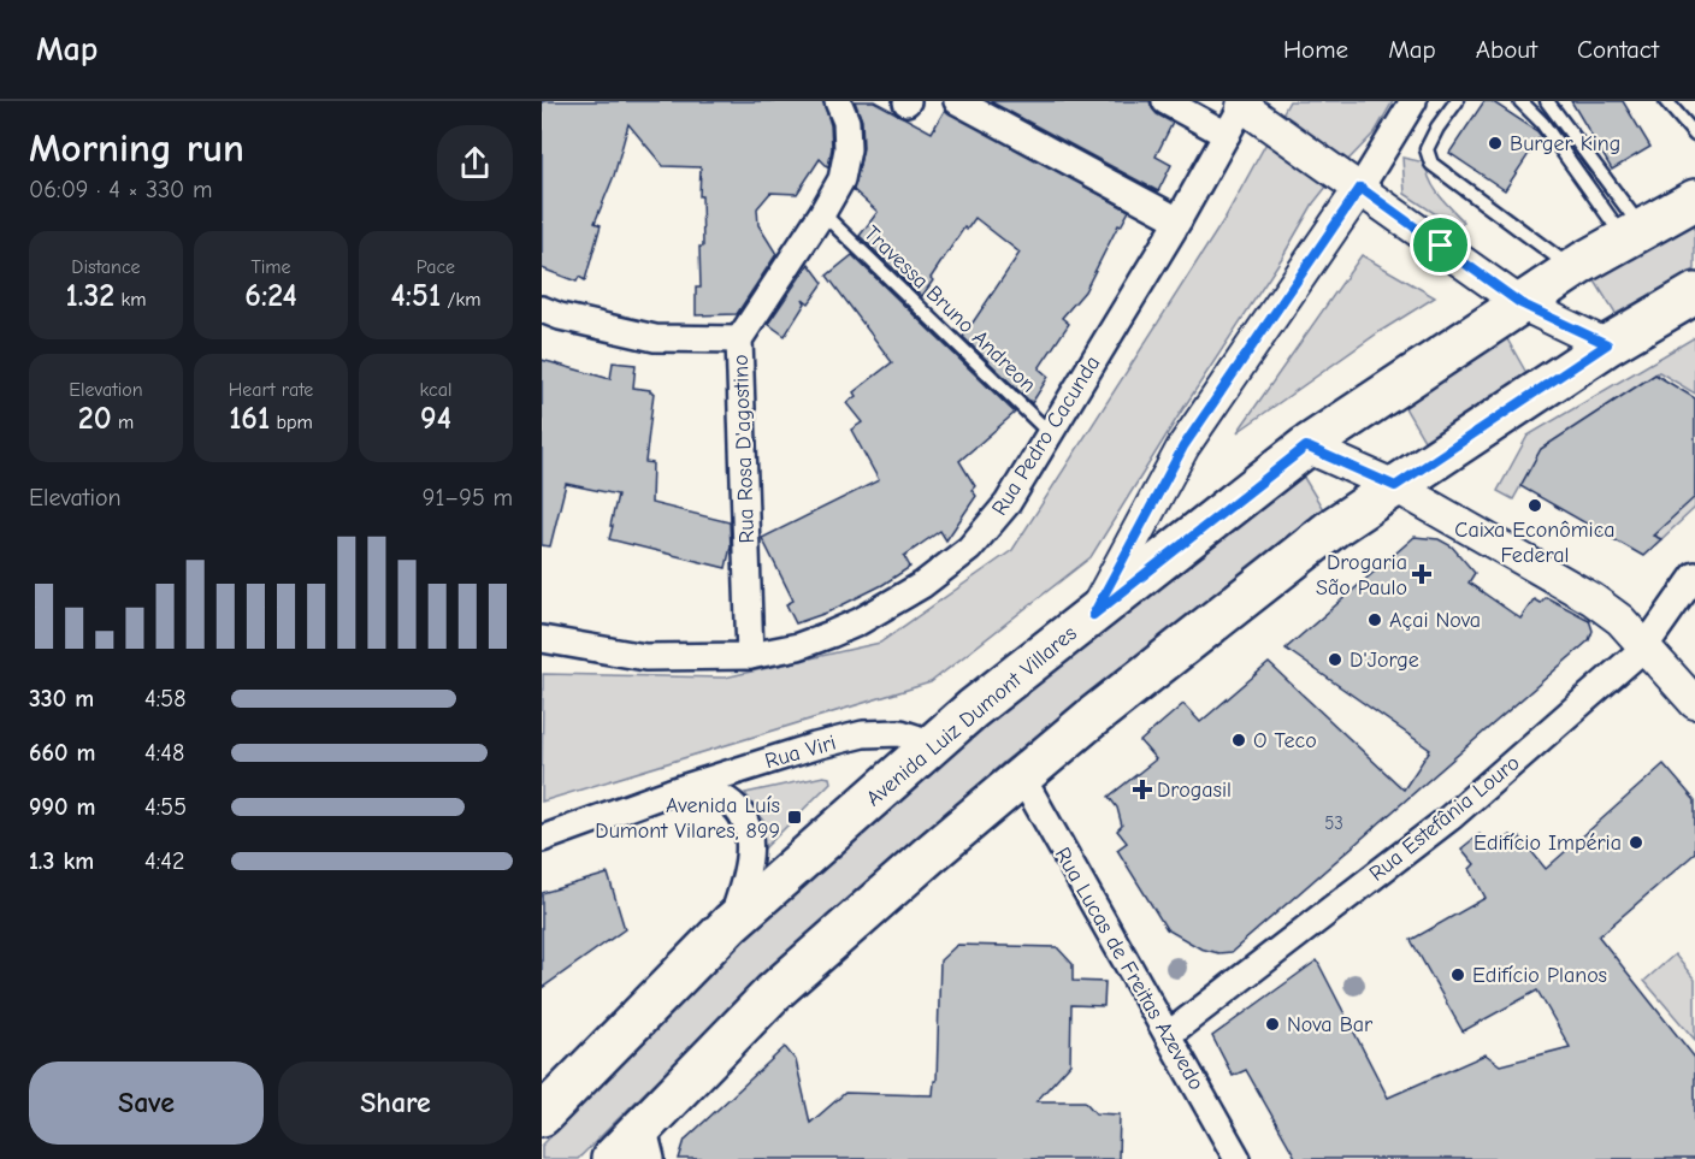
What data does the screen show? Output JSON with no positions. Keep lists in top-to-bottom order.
{
  "streets": {
    "main road": ["Avenida Luiz Dumont Villares"],
    "street": [
      "Rua Pedro Cacunda",
      "Rua Rosa D'agostino",
      "Rua Viri",
      "Rua Estefânia Louro",
      "Rua Lucas de Freitas Azevedo"
    ],
    "lane": ["Travessa Bruno Andreon"]
  },
  "crossings": [
    ["Travessa Bruno Andreon", "Rua Pedro Cacunda"],
    ["Travessa Bruno Andreon", "Rua Rosa D'agostino"],
    ["Rua Pedro Cacunda", "Rua Rosa D'agostino"],
    ["Rua Pedro Cacunda", "Avenida Luiz Dumont Villares"],
    ["Avenida Luiz Dumont Villares", "Rua Viri"],
    ["Rua Estefânia Louro", "Rua Lucas de Freitas Azevedo"]
  ],
  "places": {
    "other": [
      "Burger King",
      "Caixa Econômica Federal",
      "Açai Nova",
      "D'Jorge",
      "O Teco",
      "Edifício Impéria",
      "Edifício Planos",
      "Nova Bar"
    ],
    "health": ["Drogaria São Paulo", "Drogasil"],
    "transit": ["Avenida Luís Dumont Vilares, 899"]
  },
  "house_numbers": ["53"],
  "page": {
    "header": "Map",
    "nav": [
      "Home",
      "Map",
      "About",
      "Contact"
    ],
    "heading": ["Morning run", "06:09 · 4 × 330 m"],
    "stats": [
      ["Distance", "1.32 km"],
      ["Time", "6:24"],
      ["Pace", "4:51 /km"],
      ["Elevation", "20 m"],
      ["Heart rate", "161 bpm"],
      ["kcal", "94"]
    ],
    "chart": ["Elevation", "91–95 m"],
    "list": [
      {
        "name": "330 m",
        "note": "4:58"
      },
      {
        "name": "660 m",
        "note": "4:48"
      },
      {
        "name": "990 m",
        "note": "4:55"
      },
      {
        "name": "1.3 km",
        "note": "4:42"
      }
    ],
    "buttons": ["Save", "Share"]
  }
}
